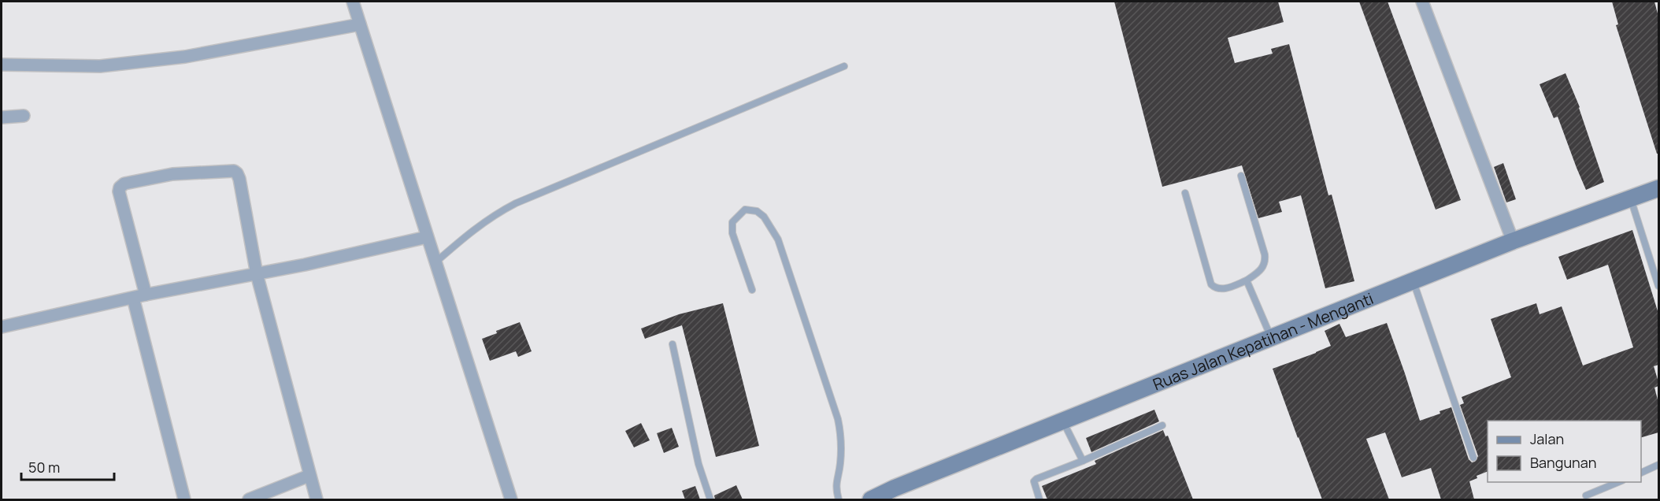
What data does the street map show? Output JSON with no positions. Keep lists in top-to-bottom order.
{
  "streets": {
    "main road": ["Ruas Jalan Kepatihan - Menganti"]
  },
  "legend": ["Jalan", "Bangunan"],
  "scale_bar": "50 m"
}
